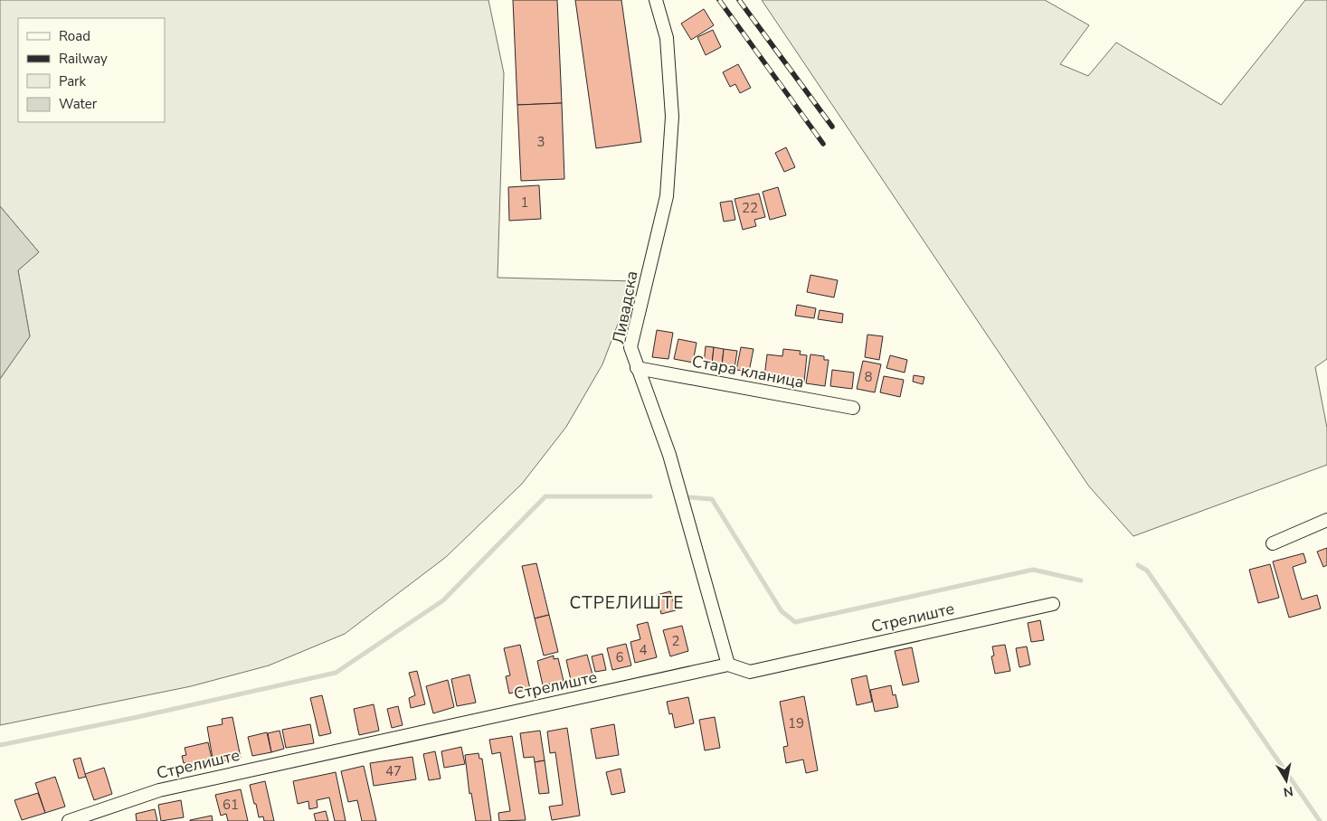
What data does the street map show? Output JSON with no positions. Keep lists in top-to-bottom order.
{
  "streets": {
    "street": ["Ливадска", "Стара кланица", "Стрелиште"]
  },
  "crossings": [
    ["Ливадска", "Стара кланица"],
    ["Ливадска", "Стрелиште"]
  ],
  "districts": ["СТРЕЛИШТЕ"],
  "house_numbers": [
    "3",
    "1",
    "22",
    "8",
    "2",
    "4",
    "6",
    "19",
    "47",
    "61"
  ],
  "legend": [
    "Road",
    "Railway",
    "Park",
    "Water"
  ],
  "north": "bottom"
}
